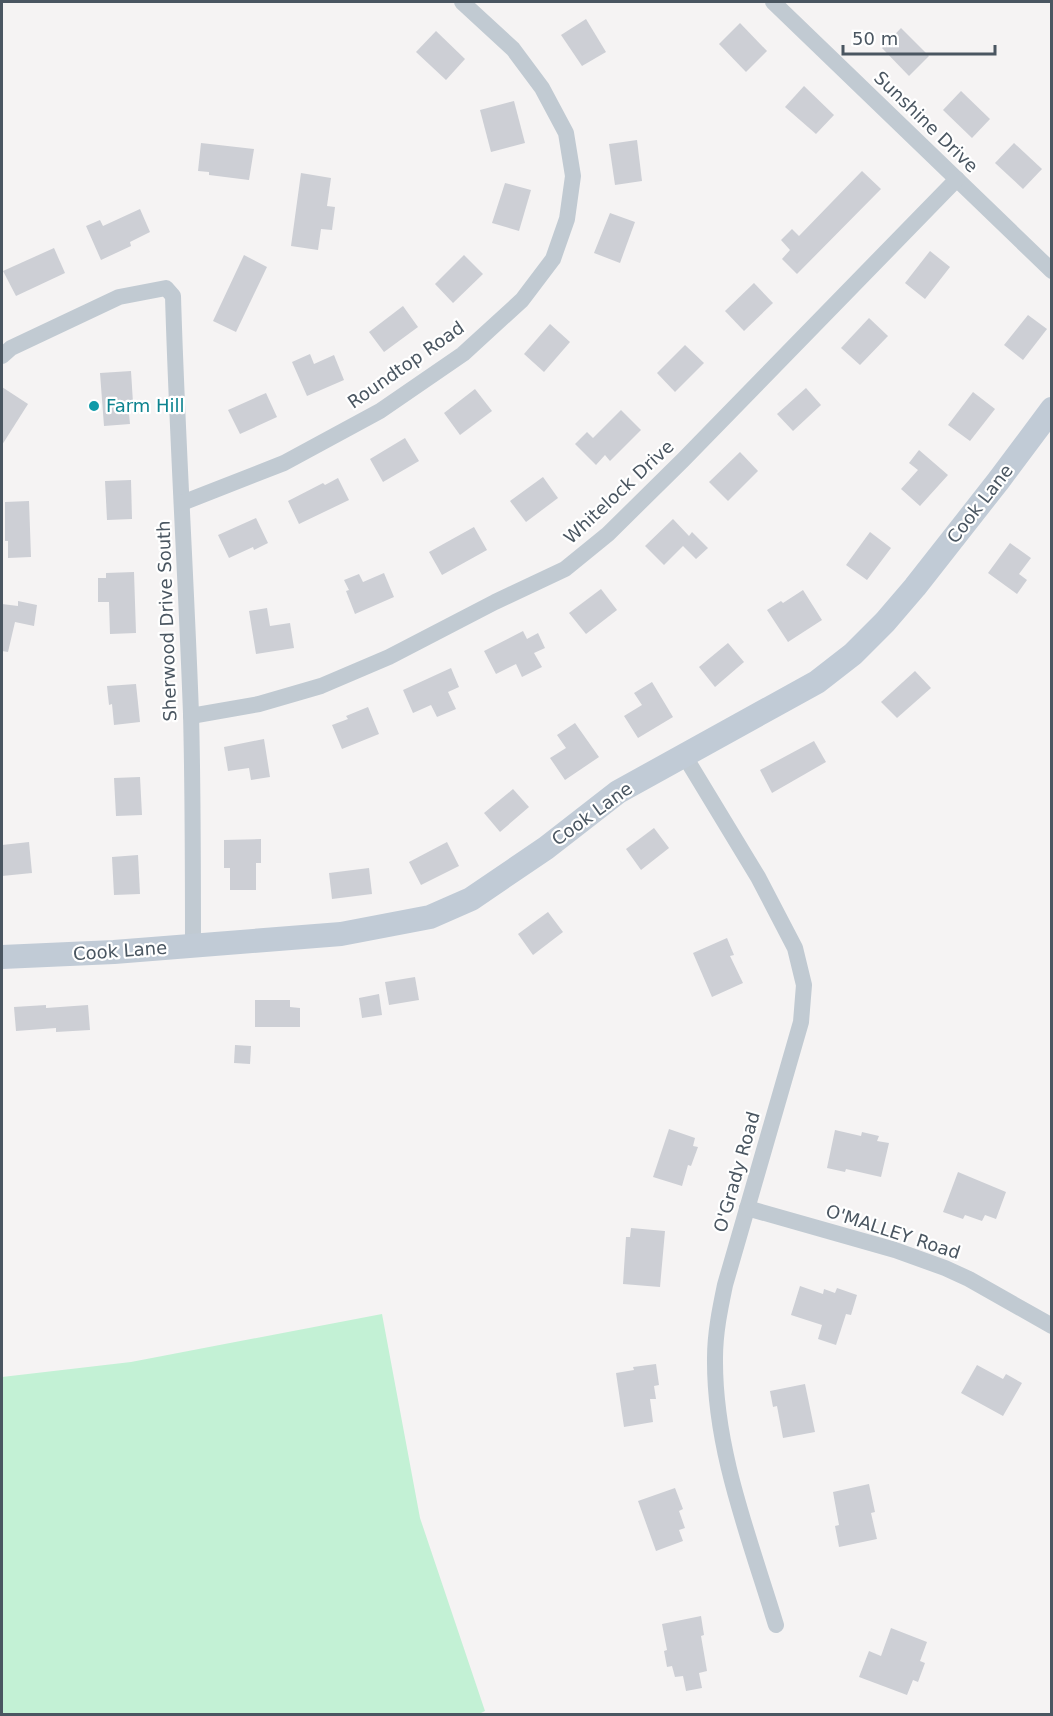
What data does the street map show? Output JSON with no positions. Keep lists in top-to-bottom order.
{
  "streets": {
    "street": [
      "Sunshine Drive",
      "Roundtop Road",
      "Whitelock Drive",
      "Cook Lane",
      "Sherwood Drive South",
      "O'Grady Road",
      "O'MALLEY Road"
    ]
  },
  "crossings": [
    ["Sunshine Drive", "Whitelock Drive"],
    ["Roundtop Road", "Sherwood Drive South"],
    ["Whitelock Drive", "Sherwood Drive South"],
    ["Cook Lane", "Sherwood Drive South"],
    ["Cook Lane", "O'Grady Road"],
    ["O'Grady Road", "O'MALLEY Road"]
  ],
  "places": ["Farm Hill"],
  "scale_bar": "50 m"
}
